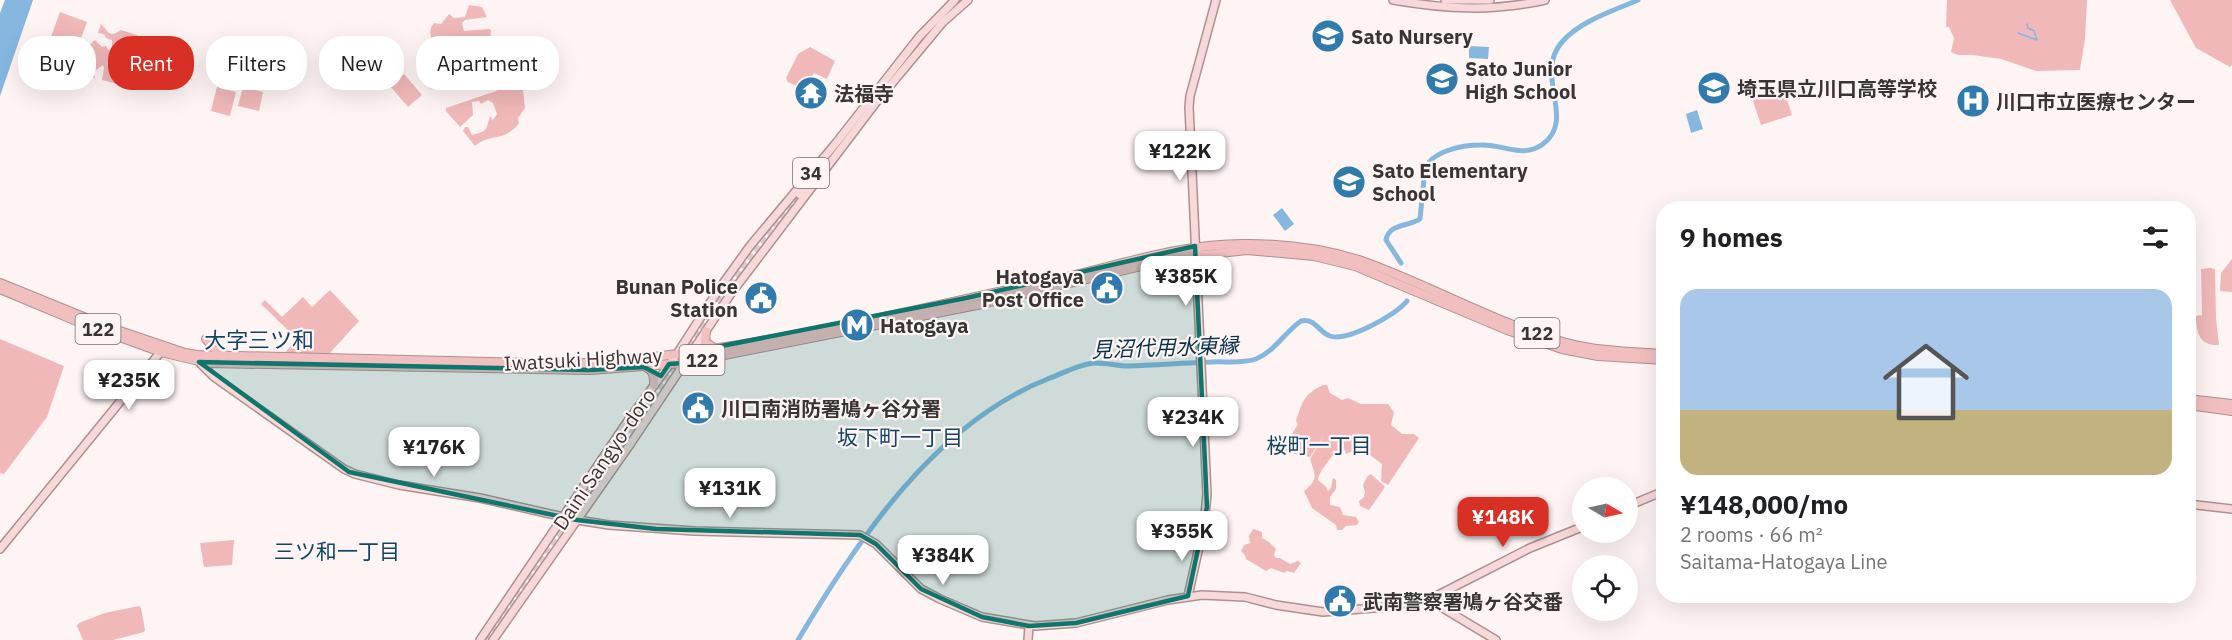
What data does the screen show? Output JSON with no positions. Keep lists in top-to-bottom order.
{
  "streets": {
    "highway": ["122", "Iwatsuki Highway"],
    "main road": ["34", "Daini Sangyo-doro"]
  },
  "crossings": [
    ["34", "Daini Sangyo-doro"],
    ["122", "Iwatsuki Highway"],
    ["Iwatsuki Highway", "Daini Sangyo-doro"]
  ],
  "districts": [
    "大字三ツ和",
    "坂下町一丁目",
    "桜町一丁目",
    "三ツ和一丁目"
  ],
  "water": ["見沼代用水東縁"],
  "places": {
    "school or university": [
      "Sato Nursery",
      "Sato Junior High School",
      "埼玉県立川口高等学校",
      "Sato Elementary School"
    ],
    "temple": ["法福寺"],
    "hospital": ["川口市立医療センター"],
    "public building": [
      "Hatogaya Post Office",
      "Bunan Police Station",
      "川口南消防署鳩ヶ谷分署",
      "武南警察署鳩ヶ谷交番"
    ],
    "metro station": ["Hatogaya"]
  },
  "north": "right",
  "page": {
    "chip": [
      "Buy",
      "Rent",
      "Filters",
      "New",
      "Apartment"
    ],
    "price": [
      "¥122K",
      "¥385K",
      "¥235K",
      "¥234K",
      "¥176K",
      "¥131K",
      "¥148K",
      "¥355K",
      "¥384K"
    ],
    "heading": "9 homes",
    "list": [
      {
        "name": "¥148,000/mo",
        "note": "2 rooms · 66 m² · Saitama-Hatogaya Line"
      }
    ]
  }
}
